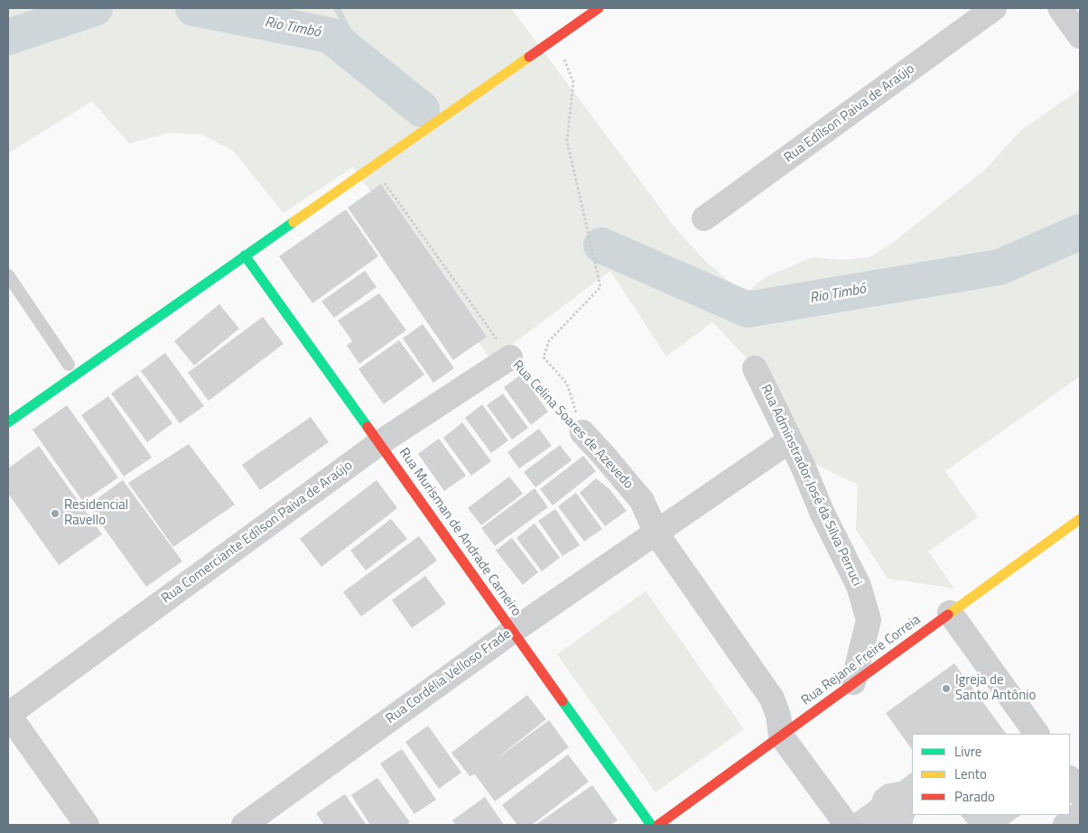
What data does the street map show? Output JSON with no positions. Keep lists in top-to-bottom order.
{
  "streets": {
    "street": [
      "Rua Edílson Paiva de Araújo",
      "Rua Celina Soares de Azevedo",
      "Rua Adminstrador José da Silva Perruci",
      "Rua Comerciante Edílson Paiva de Araújo",
      "Rua Murisman de Andrade Carneiro",
      "Rua Rejane Freire Correia",
      "Rua Cordélia Velloso Frade"
    ]
  },
  "crossings": [
    ["Rua Celina Soares de Azevedo", "Rua Comerciante Edílson Paiva de Araújo"],
    ["Rua Celina Soares de Azevedo", "Rua Rejane Freire Correia"],
    ["Rua Celina Soares de Azevedo", "Rua Cordélia Velloso Frade"],
    ["Rua Adminstrador José da Silva Perruci", "Rua Rejane Freire Correia"],
    ["Rua Adminstrador José da Silva Perruci", "Rua Cordélia Velloso Frade"],
    ["Rua Comerciante Edílson Paiva de Araújo", "Rua Murisman de Andrade Carneiro"],
    ["Rua Murisman de Andrade Carneiro", "Rua Cordélia Velloso Frade"]
  ],
  "water": ["Rio Timbó"],
  "places": ["Residencial Ravello", "Igreja de Santo Antônio"],
  "legend": ["Livre", "Lento", "Parado"]
}
